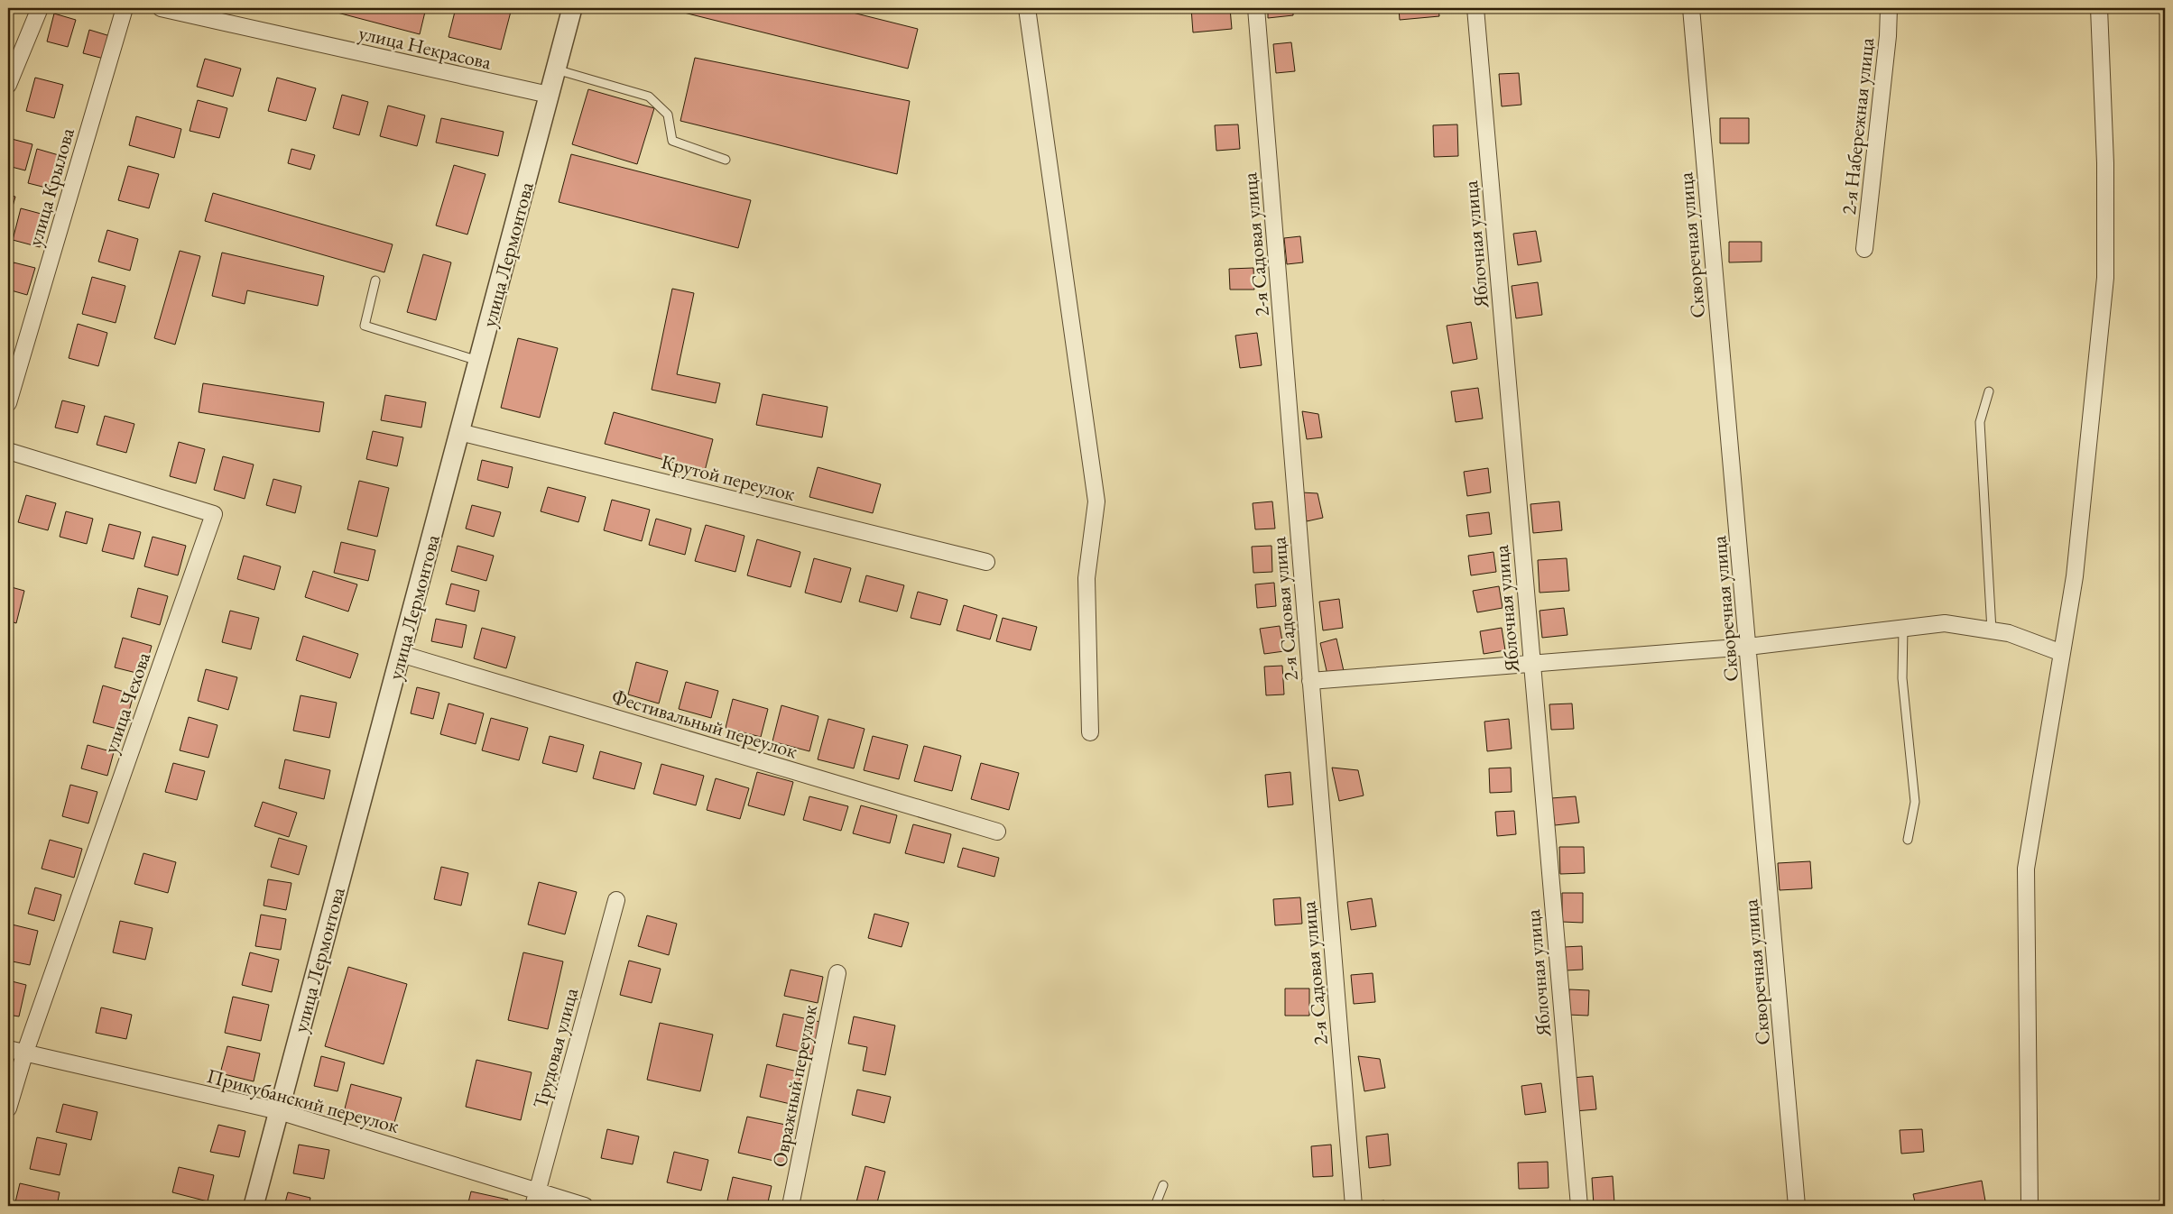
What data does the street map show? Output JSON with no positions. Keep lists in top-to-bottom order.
{
  "streets": {
    "street": [
      "улица Некрасова",
      "2-я Набережная улица",
      "улица Крылова",
      "2-я Садовая улица",
      "Яблочная улица",
      "Скворечная улица",
      "улица Лермонтова",
      "Крутой переулок",
      "улица Чехова",
      "Фестивальный переулок",
      "Трудовая улица",
      "Овражный переулок",
      "Прикубанский переулок"
    ]
  },
  "crossings": [
    ["улица Некрасова", "улица Лермонтова"],
    ["улица Лермонтова", "Крутой переулок"],
    ["улица Лермонтова", "Фестивальный переулок"],
    ["улица Лермонтова", "Прикубанский переулок"],
    ["улица Чехова", "Прикубанский переулок"],
    ["Трудовая улица", "Прикубанский переулок"]
  ]
}
